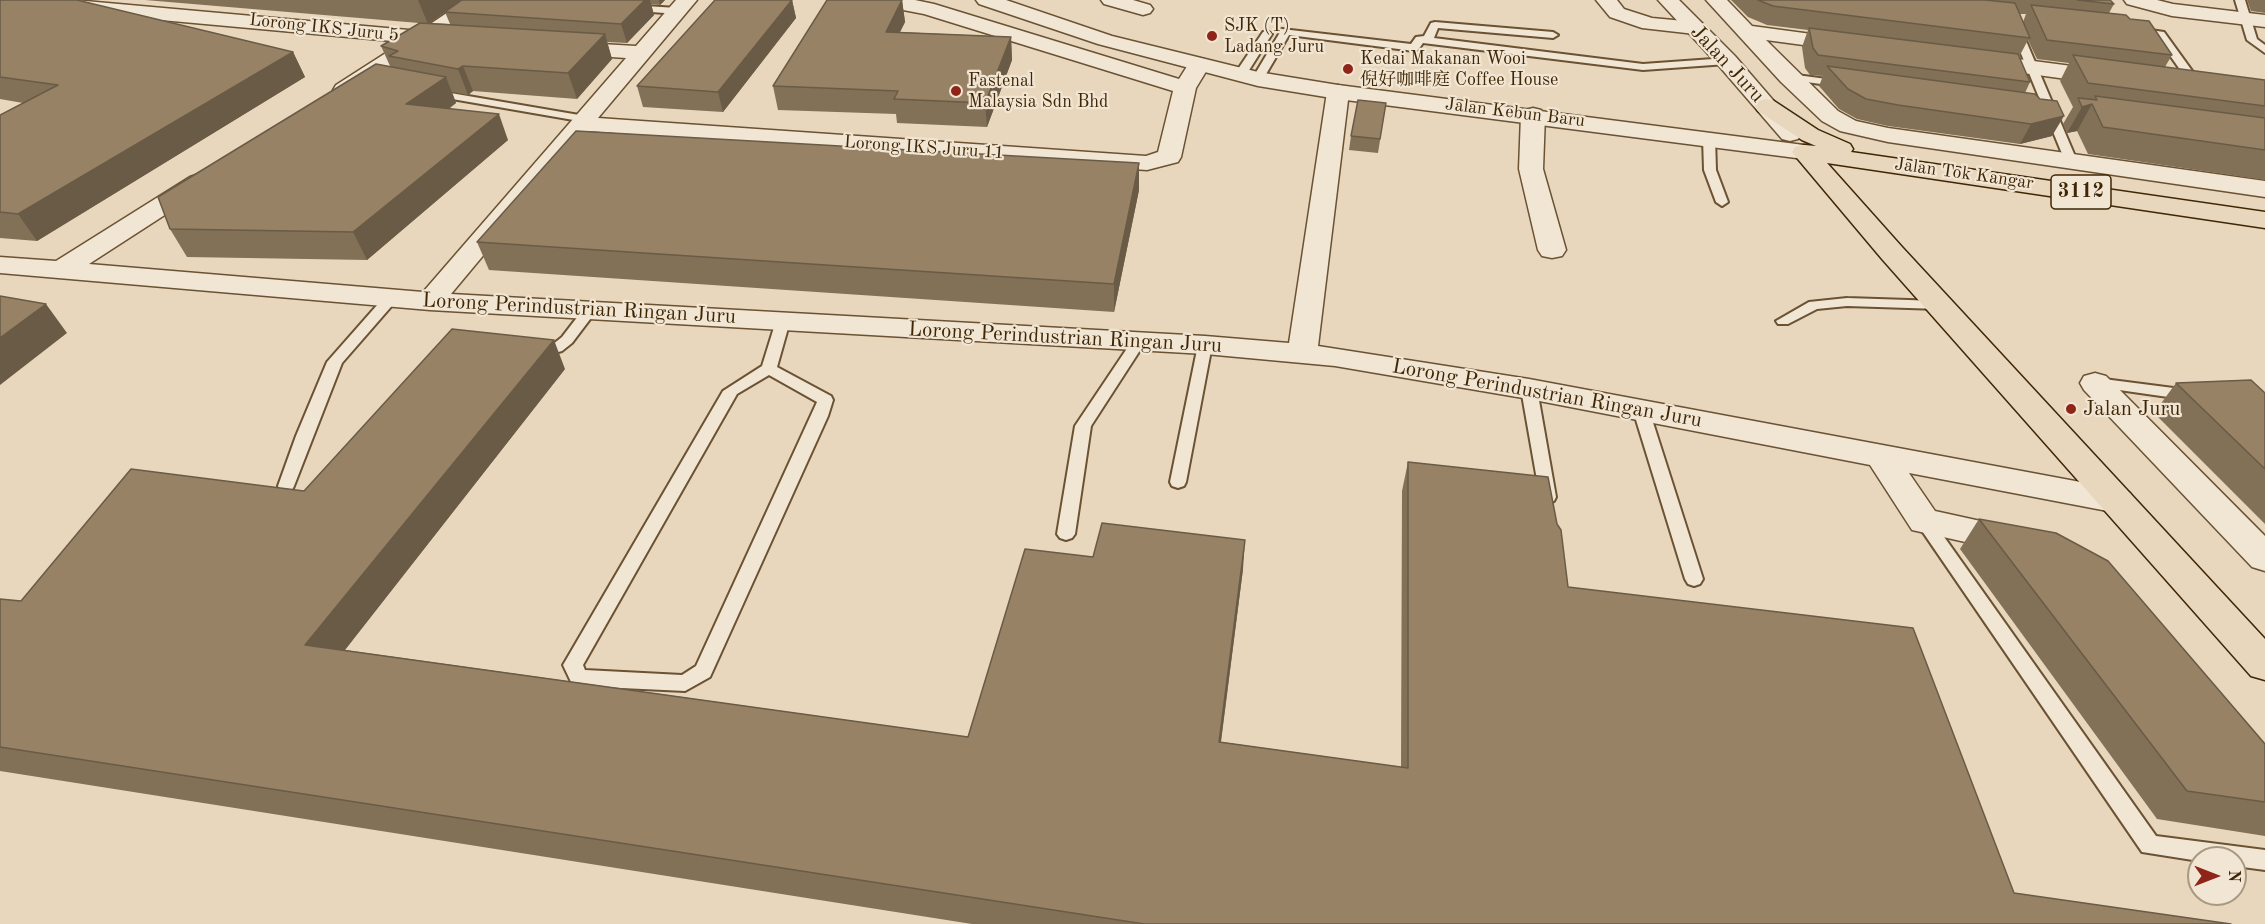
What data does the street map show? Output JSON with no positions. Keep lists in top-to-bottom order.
{
  "streets": {
    "main road": ["Jalan Juru", "Jalan Tok Kangar", "3112"],
    "street": [
      "Lorong IKS Juru 5",
      "Jalan Kebun Baru",
      "Lorong IKS Juru 11",
      "Lorong Perindustrian Ringan Juru"
    ]
  },
  "crossings": [
    ["Jalan Juru", "Jalan Kebun Baru"],
    ["Jalan Juru", "Jalan Tok Kangar"],
    ["Jalan Juru", "Lorong Perindustrian Ringan Juru"],
    ["Jalan Kebun Baru", "Lorong IKS Juru 11"],
    ["Jalan Kebun Baru", "Jalan Tok Kangar"]
  ],
  "places": [
    "SJK (T) Ladang Juru",
    "Kedai Makanan Wooi 倪好咖啡庭 Coffee House",
    "Fastenal Malaysia Sdn Bhd",
    "Jalan Juru"
  ],
  "north": "right"
}
